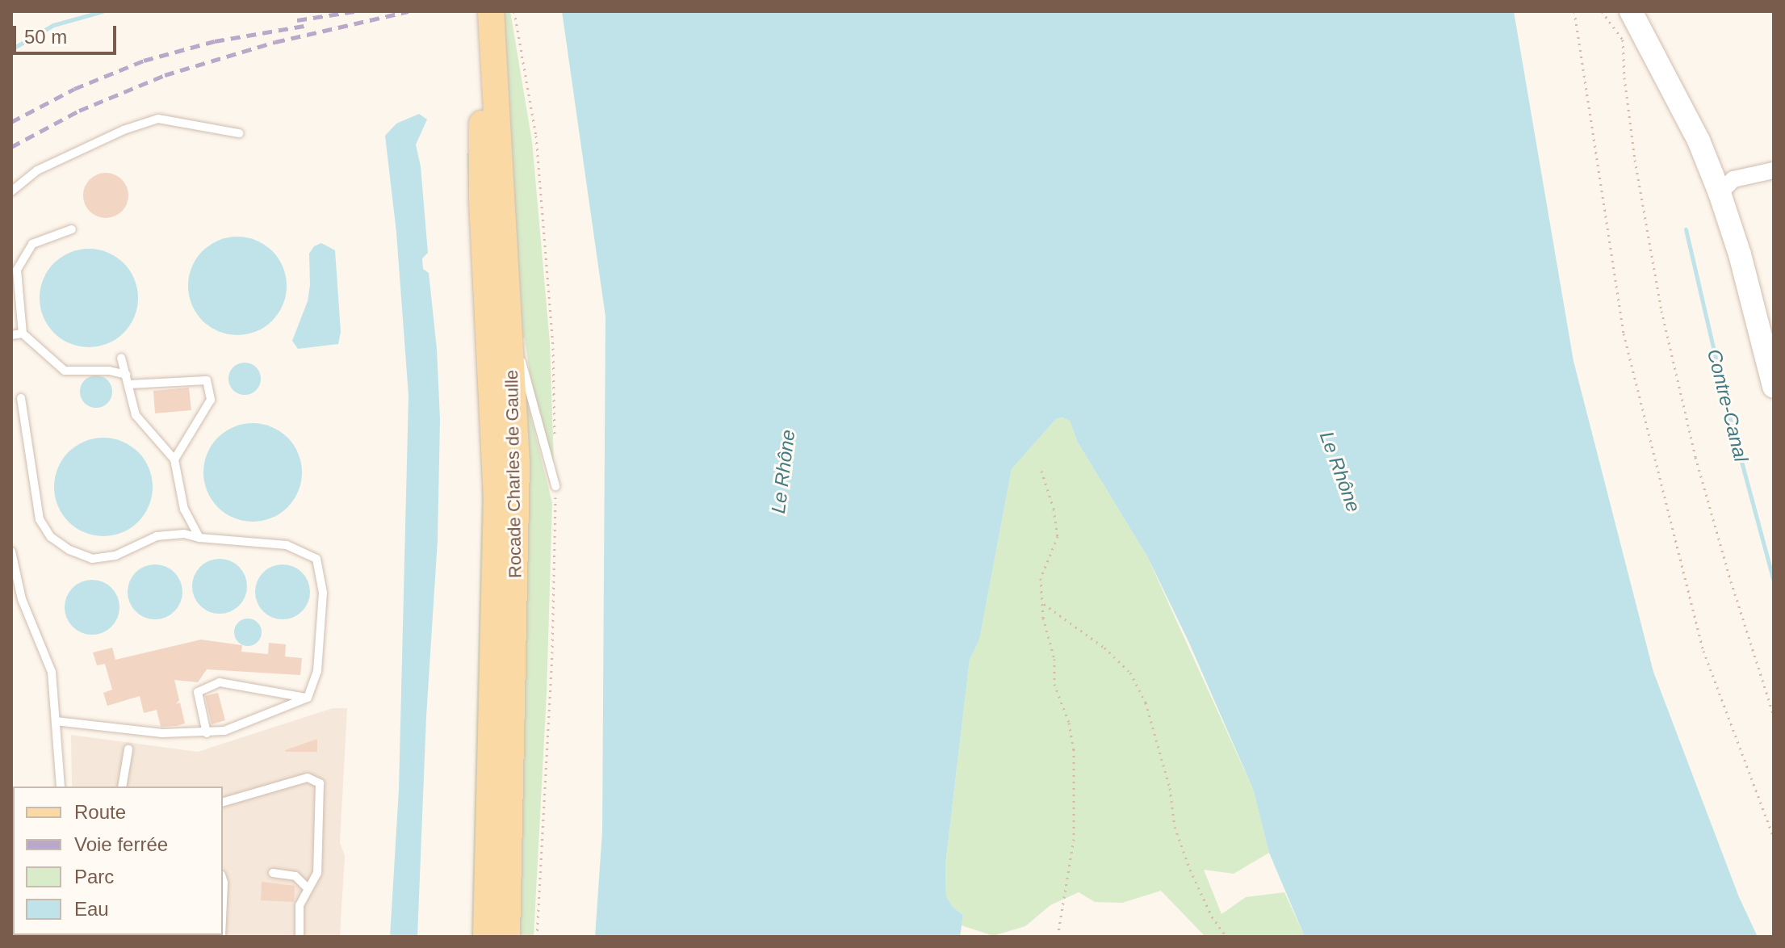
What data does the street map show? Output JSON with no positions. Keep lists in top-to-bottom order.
{
  "streets": {
    "main road": ["Rocade Charles de Gaulle"]
  },
  "water": ["Contre-Canal", "Le Rhône"],
  "legend": [
    "Route",
    "Voie ferrée",
    "Parc",
    "Eau"
  ],
  "scale_bar": "50 m"
}
